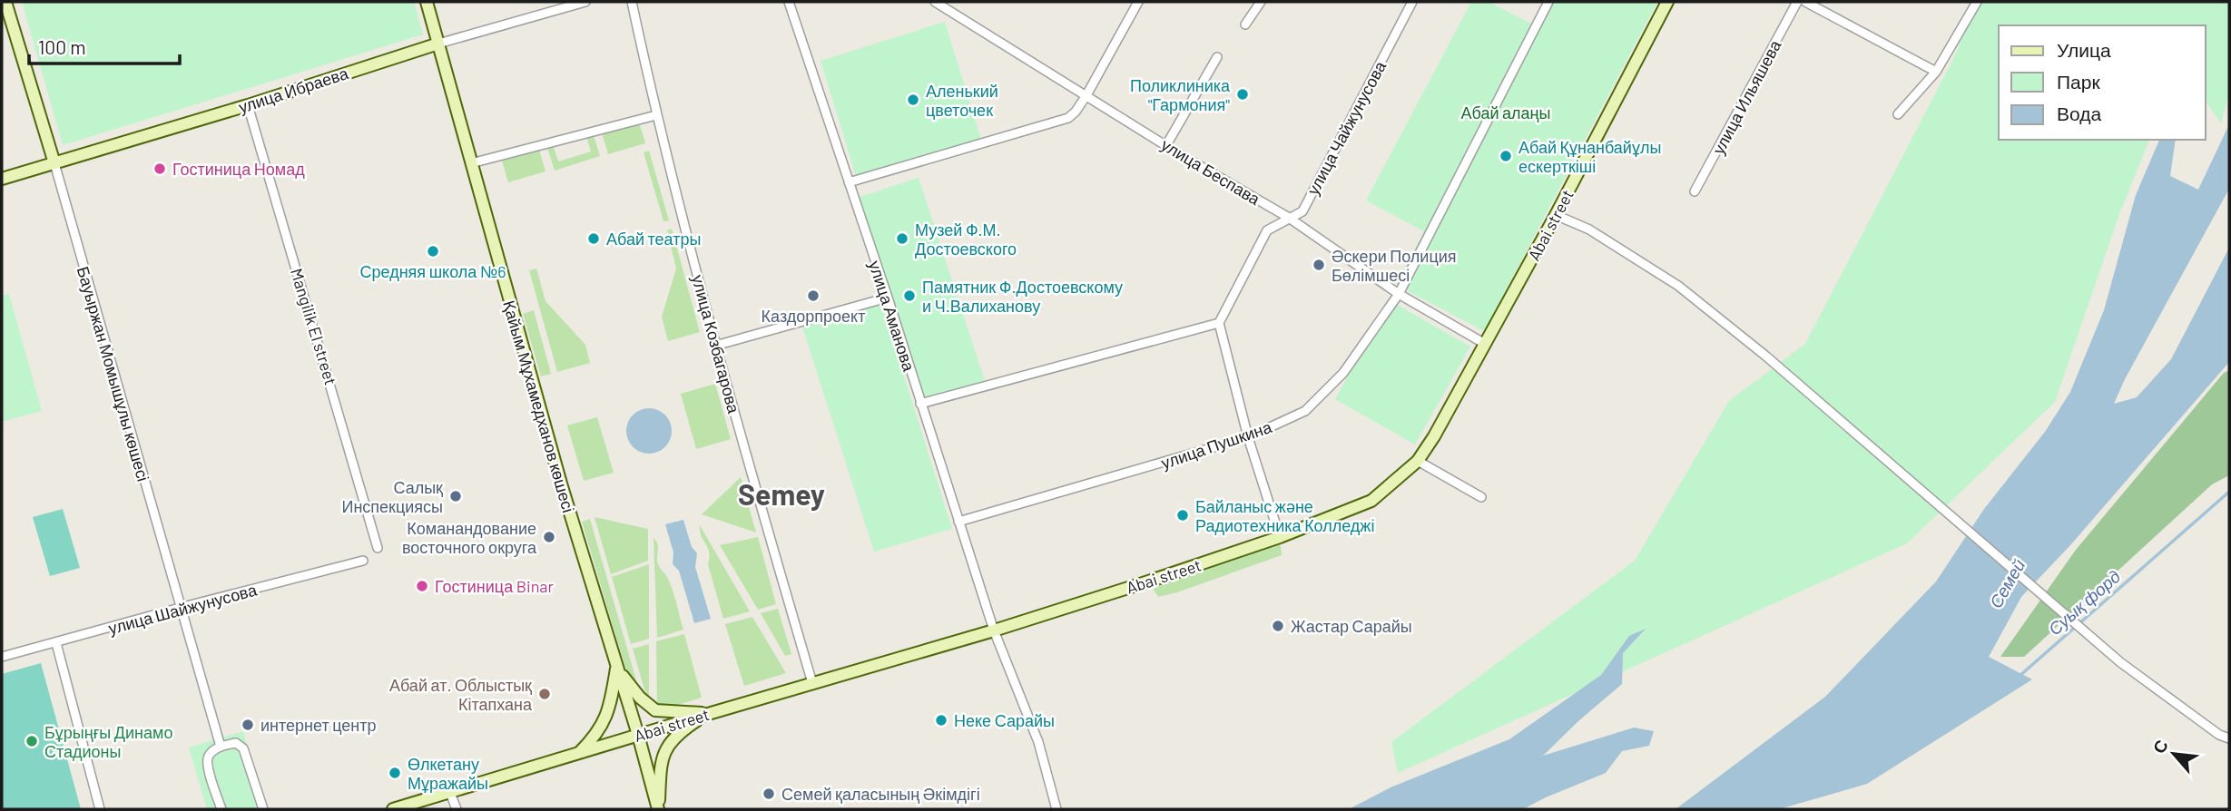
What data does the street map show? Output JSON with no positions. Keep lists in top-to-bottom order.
{
  "streets": {
    "main road": [
      "улица Ибраева",
      "Abai street",
      "Бауыржан Момышұлы көшесі",
      "Қайым Мұхамедханов көшесі"
    ],
    "street": [
      "улица Ильяшева",
      "улица Чайжунусова",
      "улица Беспава",
      "улица Аманова",
      "Mangilik El street",
      "улица Козбагарова",
      "улица Пушкина",
      "улица Шайжунусова"
    ]
  },
  "crossings": [
    ["улица Ибраева", "Mangilik El street"],
    ["улица Ибраева", "Бауыржан Момышұлы көшесі"],
    ["улица Ибраева", "Қайым Мұхамедханов көшесі"],
    ["улица Чайжунусова", "улица Беспава"],
    ["улица Беспава", "Abai street"],
    ["улица Беспава", "улица Пушкина"],
    ["Abai street", "улица Аманова"],
    ["Abai street", "улица Козбагарова"],
    ["Abai street", "Қайым Мұхамедханов көшесі"],
    ["улица Аманова", "улица Пушкина"],
    ["Бауыржан Момышұлы көшесі", "улица Шайжунусова"]
  ],
  "districts": ["Semey"],
  "water": ["Семей", "Суық форд"],
  "parks": ["Абай алаңы"],
  "places": [
    "Поликлиника \"Гармония\"",
    "Аленький цветочек",
    "Абай Құнанбайұлы ескерткіші",
    "Гостиница Номад",
    "Абай театры",
    "Музей Ф.М. Достоевского",
    "Средняя школа №6",
    "Әскери Полиция Бөлімшесі",
    "Каздорпроект",
    "Памятник Ф.Достоевскому и Ч.Валиханову",
    "Салық Инспекциясы",
    "Байланыс және Радиотехника Колледжі",
    "Команандование восточного округа",
    "Гостиница Binar",
    "Жастар Сарайы",
    "Абай ат. Облыстық Кітапхана",
    "Неке Сарайы",
    "интернет центр",
    "Бұрыңғы Динамо Стадионы",
    "Өлкетану Мұражайы",
    "Семей қаласының Әкімдігі"
  ],
  "legend": ["Улица", "Парк", "Вода"],
  "scale_bar": "100 m",
  "north": "top left"
}
